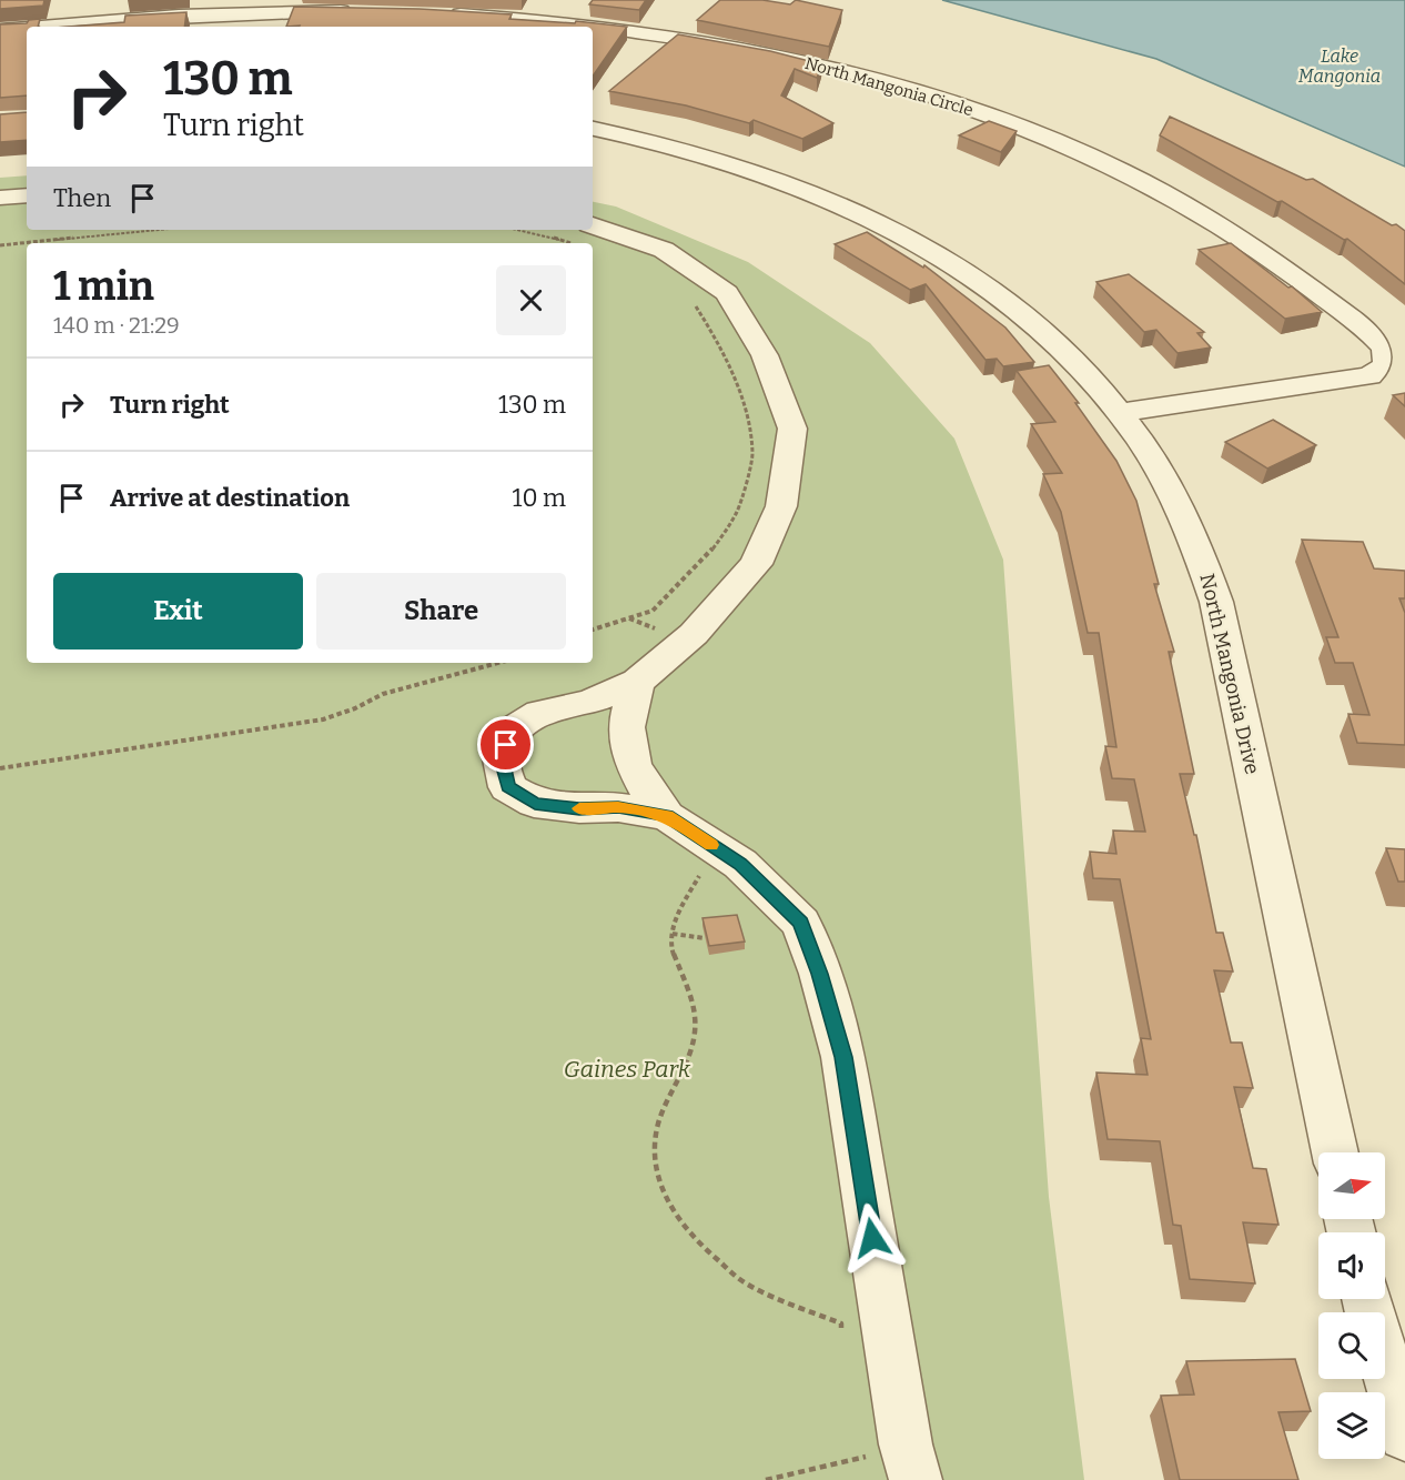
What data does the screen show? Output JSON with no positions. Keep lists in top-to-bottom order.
{
  "streets": {
    "street": ["North Mangonia Circle", "North Mangonia Drive"]
  },
  "crossings": [
    ["North Mangonia Circle", "North Mangonia Drive"]
  ],
  "water": ["Lake Mangonia"],
  "parks": ["Gaines Park"],
  "north": "right",
  "page": {
    "turn": ["130 m", "Turn right"],
    "then": "Then",
    "heading": ["1 min", "140 m · 21:29"],
    "list": [
      {
        "name": "Turn right",
        "value": "130 m"
      },
      {
        "name": "Arrive at destination",
        "value": "10 m"
      }
    ],
    "buttons": ["Exit", "Share"]
  }
}
